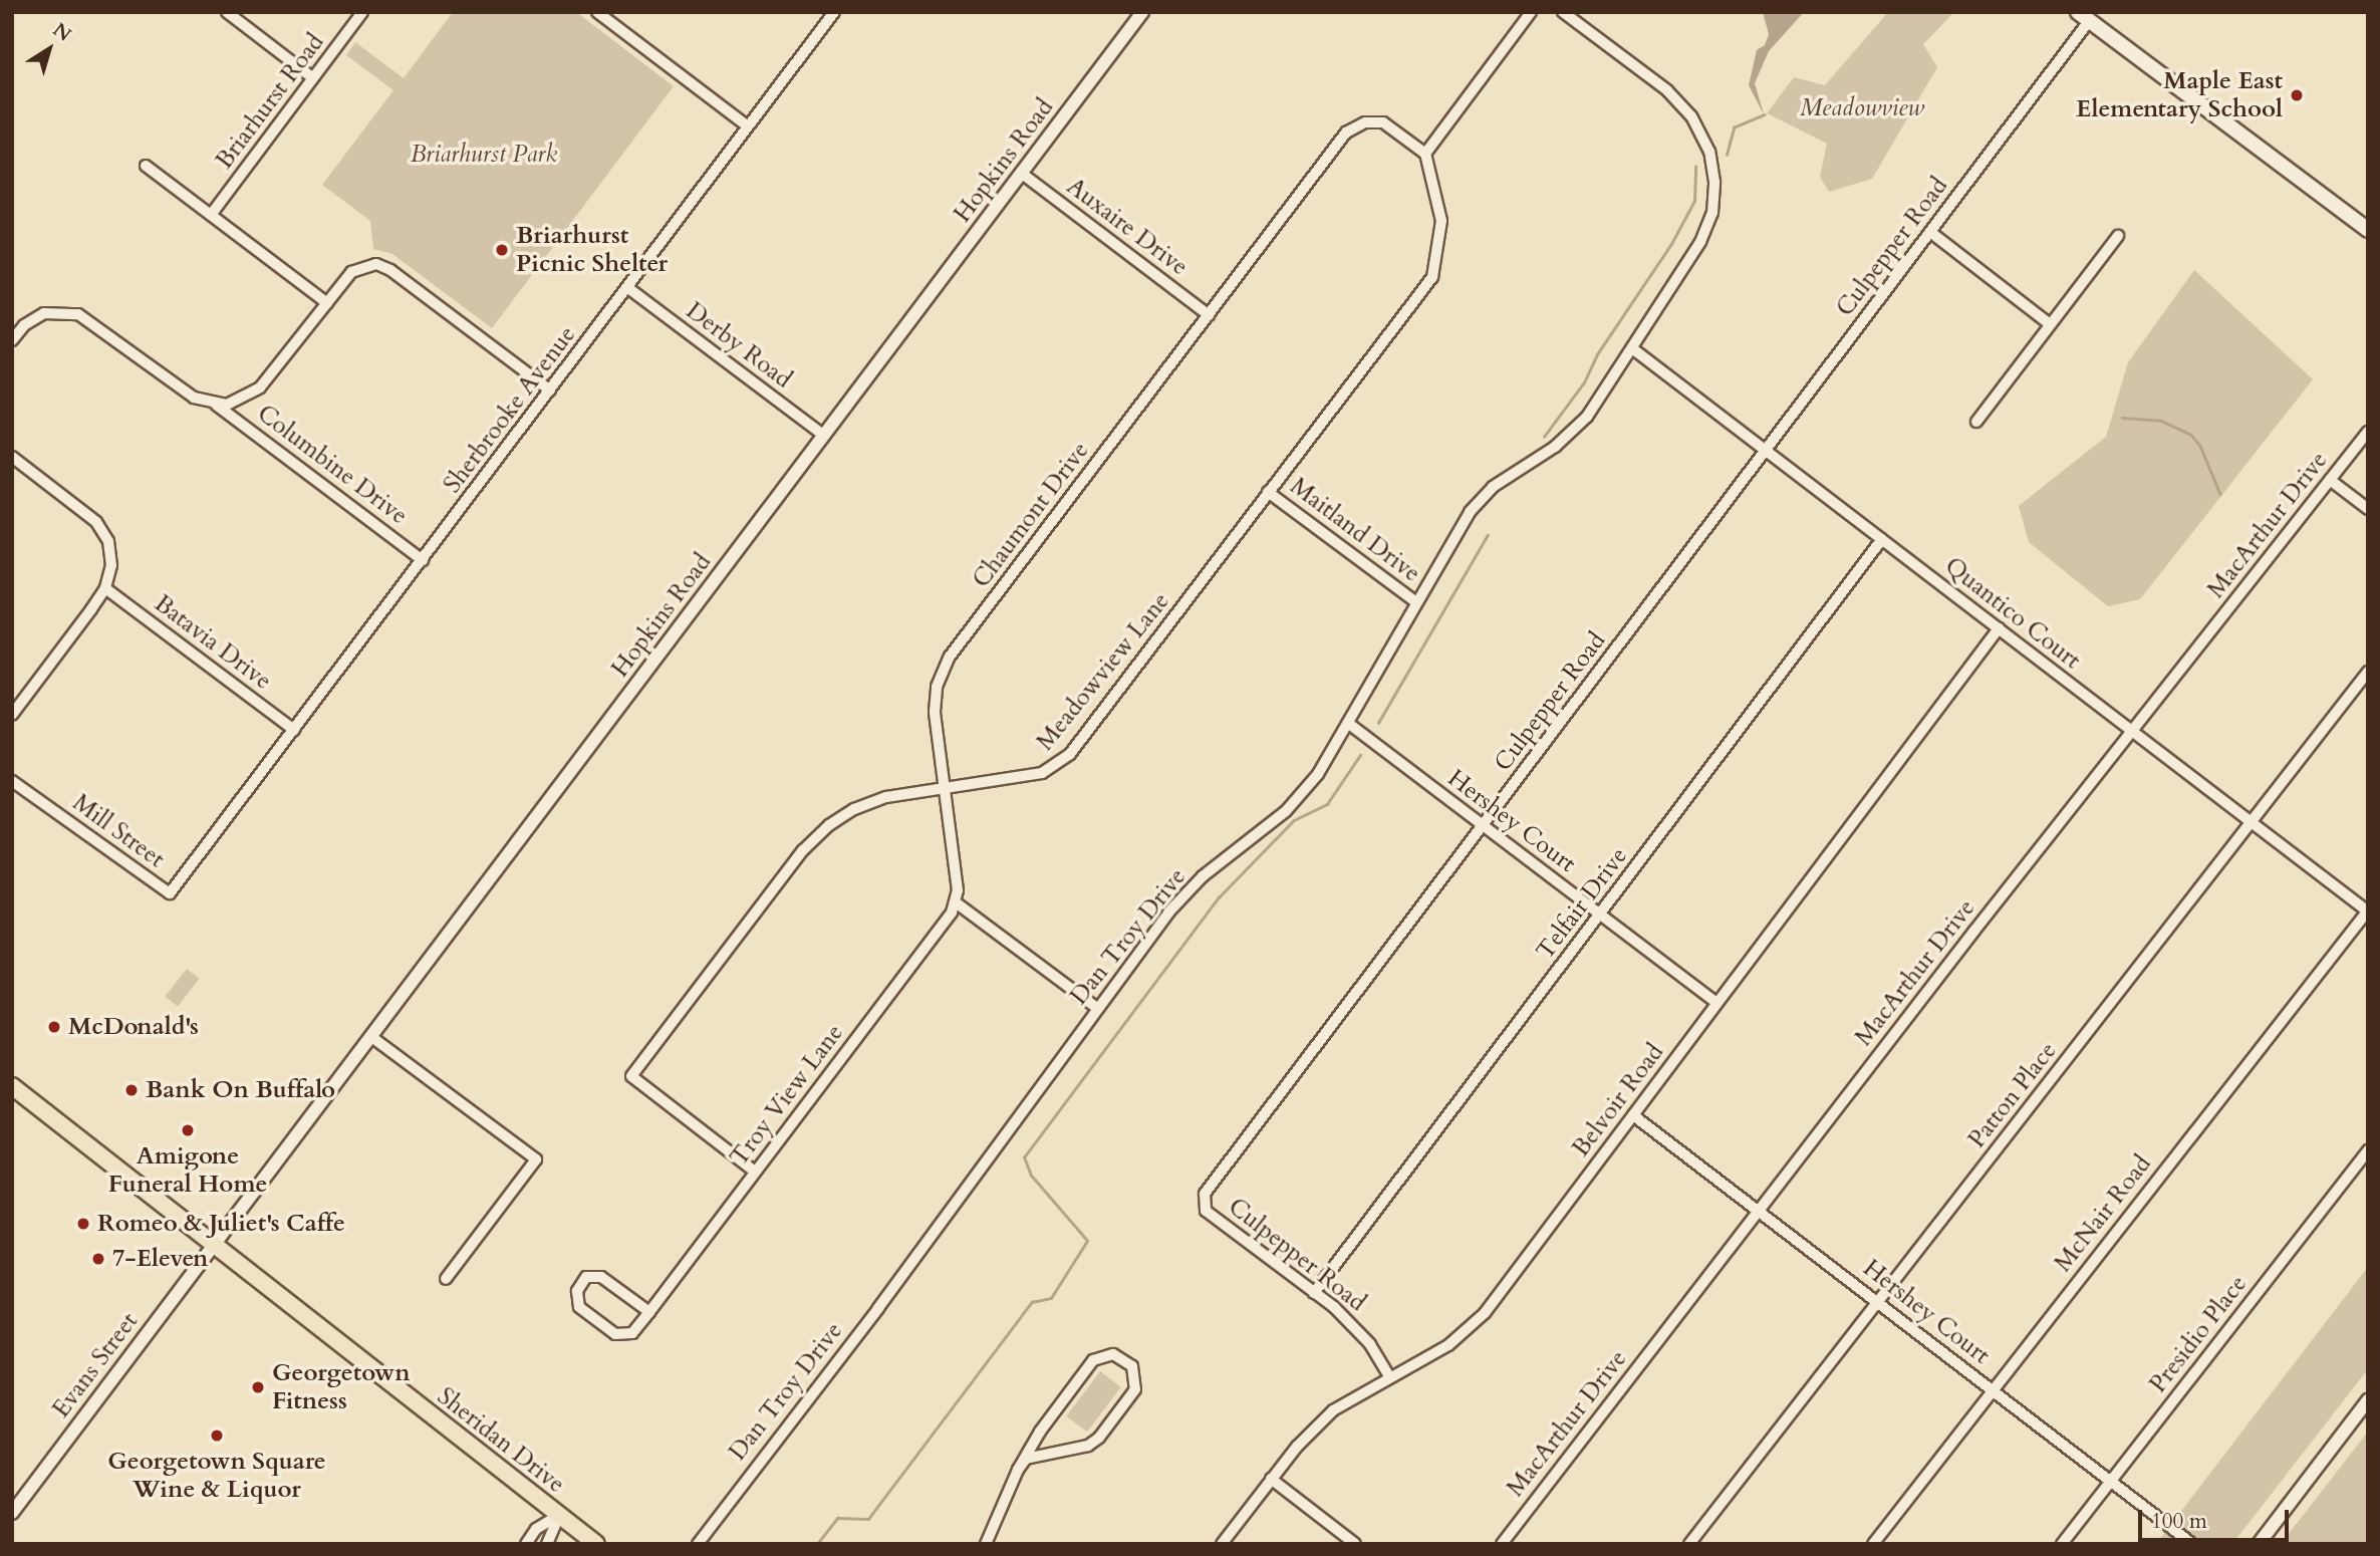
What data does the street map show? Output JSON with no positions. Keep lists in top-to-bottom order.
{
  "streets": {
    "main road": ["Sheridan Drive"],
    "street": [
      "Briarhurst Road",
      "Hopkins Road",
      "Auxaire Drive",
      "Culpepper Road",
      "Derby Road",
      "Sherbrooke Avenue",
      "Columbine Drive",
      "Chaumont Drive",
      "MacArthur Drive",
      "Maitland Drive",
      "Quantico Court",
      "Batavia Drive",
      "Meadowview Lane",
      "Hershey Court",
      "Mill Street",
      "Telfair Drive",
      "Dan Troy Drive",
      "Troy View Lane",
      "Patton Place",
      "Belvoir Road",
      "McNair Road",
      "Presidio Place",
      "Evans Street"
    ]
  },
  "crossings": [
    ["Hopkins Road", "Auxaire Drive"],
    ["Hopkins Road", "Derby Road"],
    ["Hopkins Road", "Evans Street"],
    ["Hopkins Road", "Sheridan Drive"],
    ["Auxaire Drive", "Chaumont Drive"],
    ["Culpepper Road", "Quantico Court"],
    ["Culpepper Road", "Hershey Court"],
    ["Culpepper Road", "Telfair Drive"],
    ["Culpepper Road", "Belvoir Road"],
    ["Derby Road", "Sherbrooke Avenue"],
    ["Sherbrooke Avenue", "Columbine Drive"],
    ["Sherbrooke Avenue", "Batavia Drive"],
    ["Sherbrooke Avenue", "Mill Street"],
    ["Chaumont Drive", "Meadowview Lane"],
    ["Chaumont Drive", "Troy View Lane"],
    ["MacArthur Drive", "Quantico Court"],
    ["MacArthur Drive", "Hershey Court"],
    ["Maitland Drive", "Meadowview Lane"],
    ["Maitland Drive", "Dan Troy Drive"],
    ["Quantico Court", "Telfair Drive"],
    ["Quantico Court", "Dan Troy Drive"],
    ["Quantico Court", "Patton Place"],
    ["Quantico Court", "Belvoir Road"],
    ["Quantico Court", "McNair Road"],
    ["Meadowview Lane", "Troy View Lane"],
    ["Hershey Court", "Telfair Drive"],
    ["Hershey Court", "Dan Troy Drive"],
    ["Hershey Court", "Patton Place"],
    ["Hershey Court", "Belvoir Road"],
    ["Hershey Court", "McNair Road"],
    ["Hershey Court", "Presidio Place"],
    ["Evans Street", "Sheridan Drive"]
  ],
  "parks": ["Meadowview", "Briarhurst Park"],
  "places": [
    "Maple East Elementary School",
    "Briarhurst Picnic Shelter",
    "McDonald's",
    "Bank On Buffalo",
    "Amigone Funeral Home",
    "Romeo & Juliet's Caffe",
    "7-Eleven",
    "Georgetown Fitness",
    "Georgetown Square Wine & Liquor"
  ],
  "scale_bar": "100 m",
  "north": "top right"
}
